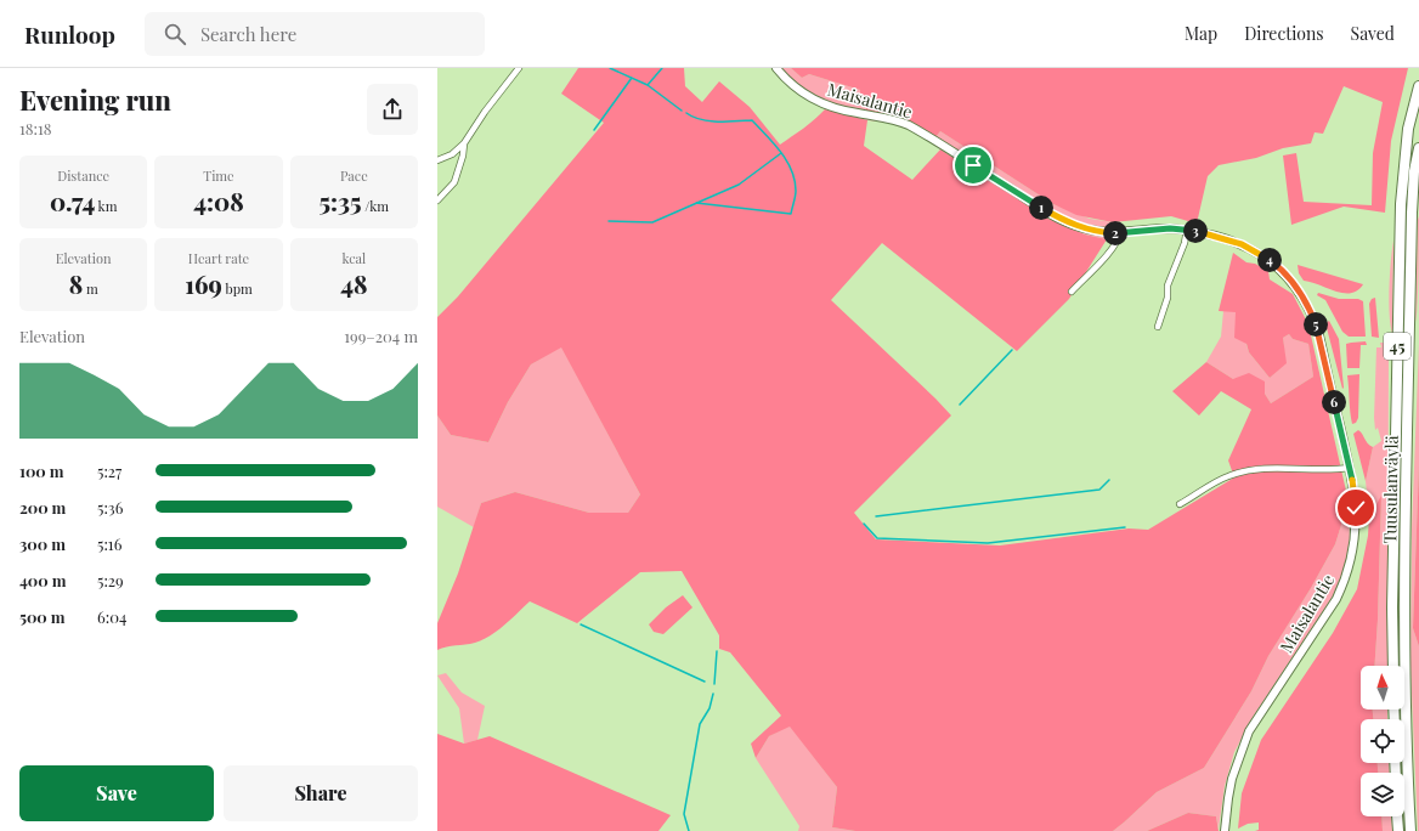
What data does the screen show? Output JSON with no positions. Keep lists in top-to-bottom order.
{
  "streets": {
    "highway": ["45", "Tuusulanväylä"],
    "main road": ["Maisalantie"]
  },
  "north": "top",
  "page": {
    "header": "Runloop",
    "search": "Search here",
    "nav": ["Map", "Directions", "Saved"],
    "heading": ["Evening run", "18:18"],
    "stats": [
      ["Distance", "0.74 km"],
      ["Time", "4:08"],
      ["Pace", "5:35 /km"],
      ["Elevation", "8 m"],
      ["Heart rate", "169 bpm"],
      ["kcal", "48"]
    ],
    "pins": [
      "1",
      "3",
      "2",
      "4",
      "5",
      "6"
    ],
    "chart": ["Elevation", "199–204 m"],
    "list": [
      {
        "name": "100 m",
        "note": "5:27"
      },
      {
        "name": "200 m",
        "note": "5:36"
      },
      {
        "name": "300 m",
        "note": "5:16"
      },
      {
        "name": "400 m",
        "note": "5:29"
      },
      {
        "name": "500 m",
        "note": "6:04"
      }
    ],
    "buttons": ["Save", "Share"]
  }
}
